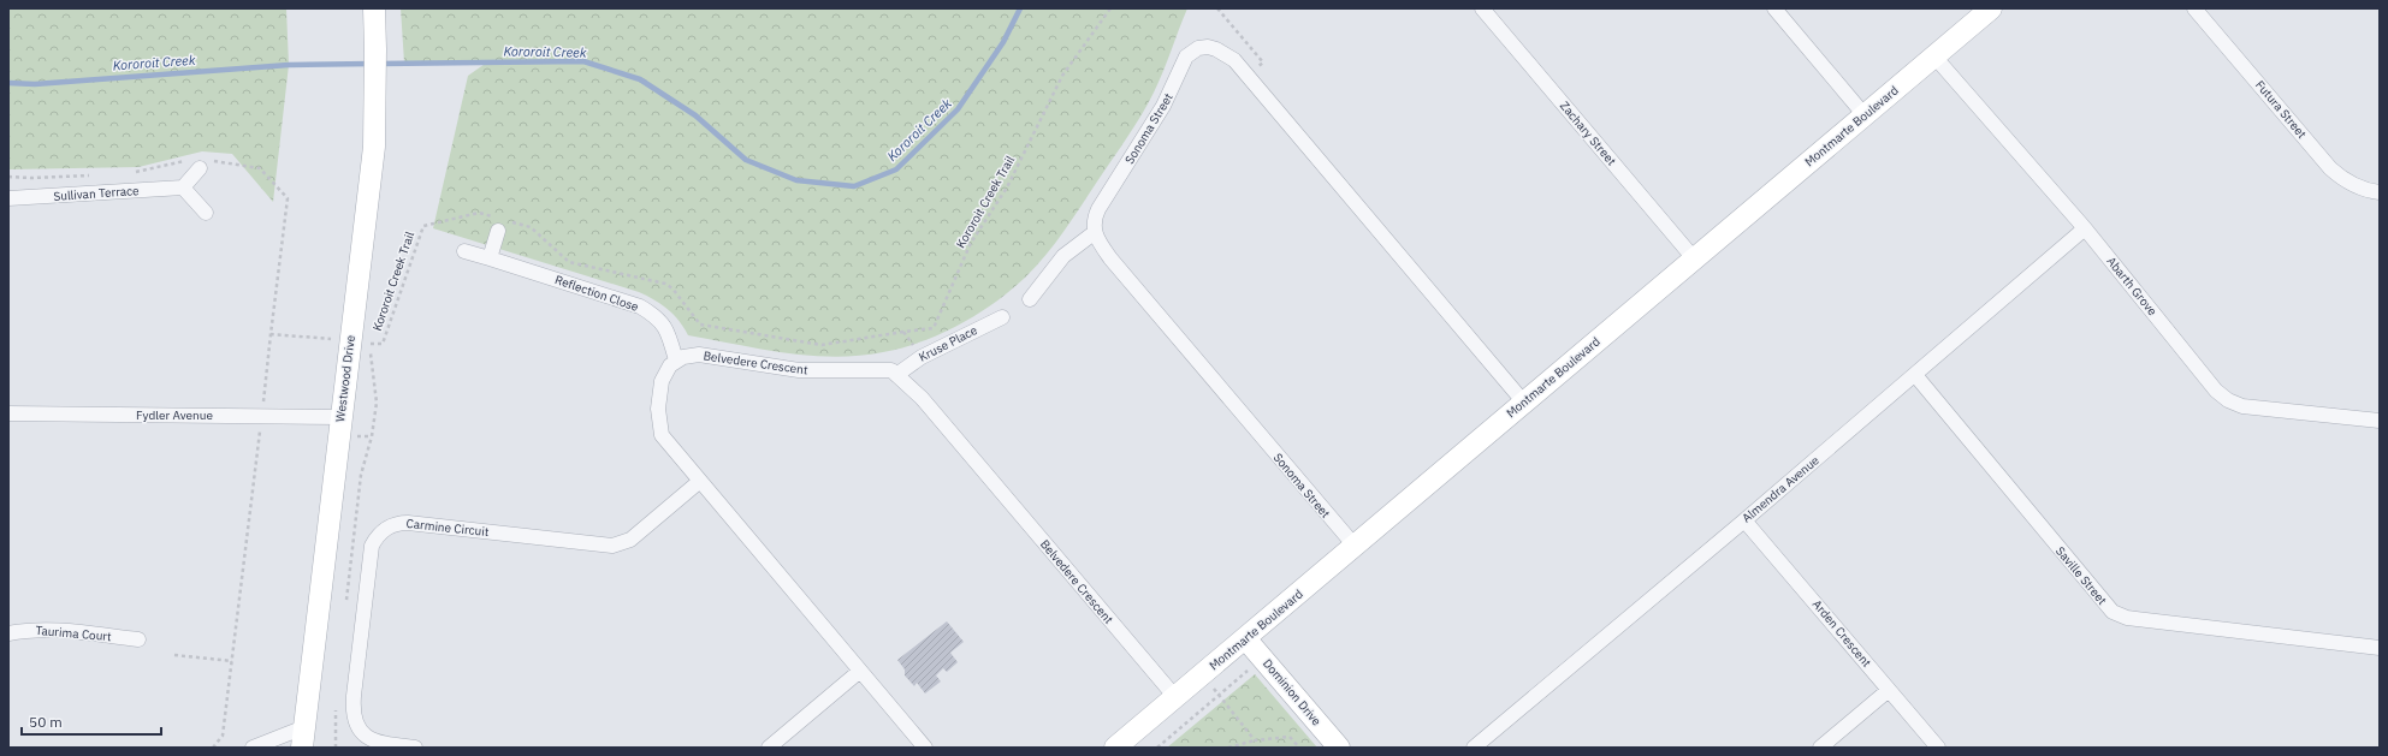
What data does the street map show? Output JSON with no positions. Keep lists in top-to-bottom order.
{
  "streets": {
    "street": [
      "Futura Street",
      "Montmarte Boulevard",
      "Sonoma Street",
      "Zachary Street",
      "Sullivan Terrace",
      "Abarth Grove",
      "Reflection Close",
      "Kruse Place",
      "Belvedere Crescent",
      "Westwood Drive",
      "Fydler Avenue",
      "Almendra Avenue",
      "Carmine Circuit",
      "Saville Street",
      "Taurima Court",
      "Arden Crescent",
      "Dominion Drive"
    ],
    "path": ["Kororoit Creek Trail"]
  },
  "crossings": [
    ["Montmarte Boulevard", "Sonoma Street"],
    ["Montmarte Boulevard", "Zachary Street"],
    ["Montmarte Boulevard", "Abarth Grove"],
    ["Montmarte Boulevard", "Belvedere Crescent"],
    ["Montmarte Boulevard", "Dominion Drive"],
    ["Kororoit Creek Trail", "Westwood Drive"],
    ["Abarth Grove", "Almendra Avenue"],
    ["Reflection Close", "Belvedere Crescent"],
    ["Kruse Place", "Belvedere Crescent"],
    ["Westwood Drive", "Fydler Avenue"],
    ["Almendra Avenue", "Saville Street"],
    ["Almendra Avenue", "Arden Crescent"]
  ],
  "water": ["Kororoit Creek"],
  "scale_bar": "50 m"
}
